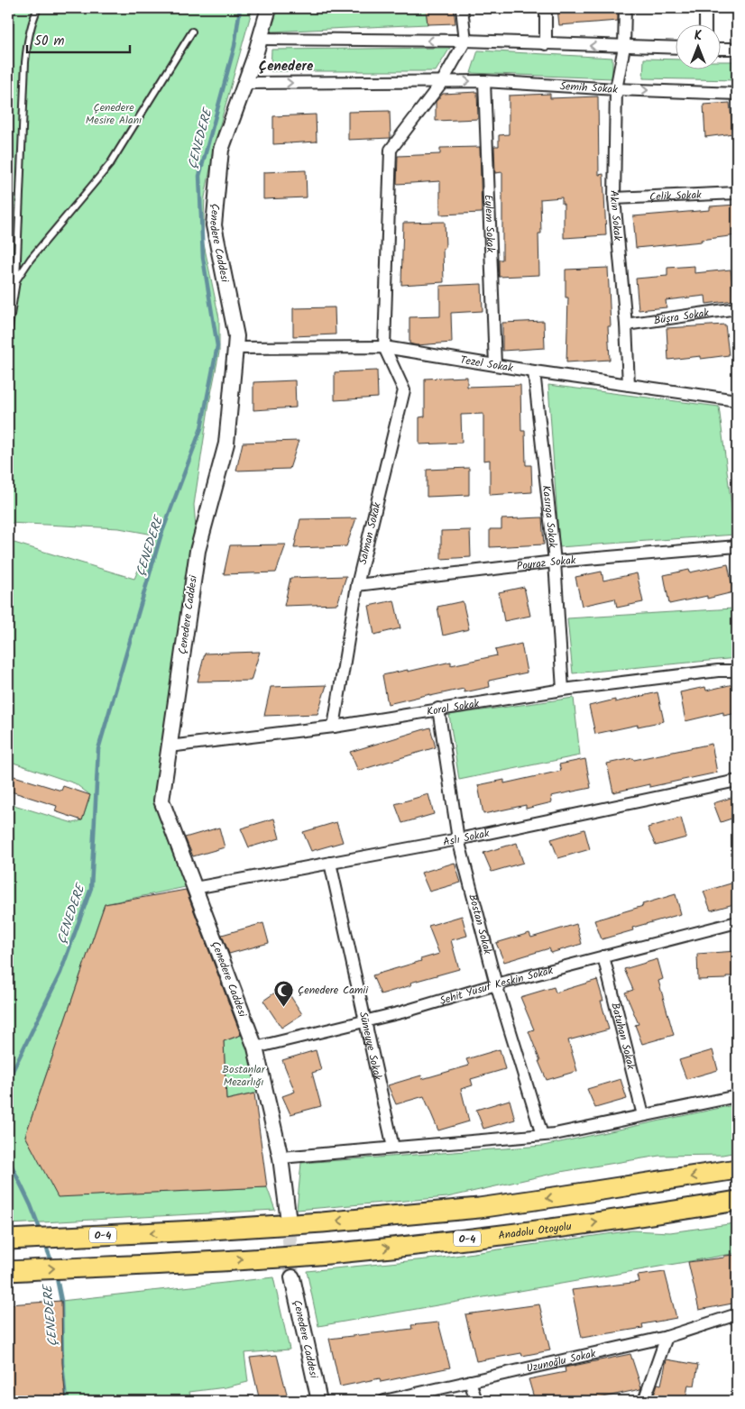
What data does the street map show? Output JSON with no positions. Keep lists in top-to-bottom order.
{
  "streets": {
    "highway": ["Anadolu Otoyolu", "O-4"],
    "street": [
      "Semih Sokak",
      "Çelik Sokak",
      "Akın Sokak",
      "Eylem Sokak",
      "Çenedere Caddesi",
      "Büşra Sokak",
      "Tezel Sokak",
      "Kasırga Sokak",
      "Salman Sokak",
      "Poyraz Sokak",
      "Koral Sokak",
      "Aslı Sokak",
      "Bostan Sokak",
      "Şehit Yusuf Keskin Sokak",
      "Batuhan Sokak",
      "Sümeyye Sokak",
      "Uzunoğlu Sokak"
    ]
  },
  "crossings": [
    ["Semih Sokak", "Akın Sokak"],
    ["Semih Sokak", "Eylem Sokak"],
    ["Semih Sokak", "Çenedere Caddesi"],
    ["Çelik Sokak", "Akın Sokak"],
    ["Akın Sokak", "Büşra Sokak"],
    ["Akın Sokak", "Tezel Sokak"],
    ["Eylem Sokak", "Tezel Sokak"],
    ["Çenedere Caddesi", "Tezel Sokak"],
    ["Çenedere Caddesi", "Koral Sokak"],
    ["Çenedere Caddesi", "Aslı Sokak"],
    ["Çenedere Caddesi", "Şehit Yusuf Keskin Sokak"],
    ["Tezel Sokak", "Kasırga Sokak"],
    ["Tezel Sokak", "Salman Sokak"],
    ["Kasırga Sokak", "Poyraz Sokak"],
    ["Kasırga Sokak", "Koral Sokak"],
    ["Salman Sokak", "Poyraz Sokak"],
    ["Salman Sokak", "Koral Sokak"],
    ["Koral Sokak", "Bostan Sokak"],
    ["Aslı Sokak", "Bostan Sokak"],
    ["Aslı Sokak", "Sümeyye Sokak"],
    ["Bostan Sokak", "Şehit Yusuf Keskin Sokak"],
    ["Şehit Yusuf Keskin Sokak", "Batuhan Sokak"],
    ["Şehit Yusuf Keskin Sokak", "Sümeyye Sokak"]
  ],
  "districts": ["Çenedere"],
  "water": ["ÇENEDERE"],
  "parks": ["Çenedere Mesire Alanı", "Bostanlar Mezarlığı"],
  "places": {
    "mosque": ["Çenedere Camii"]
  },
  "scale_bar": "50 m",
  "north": "top"
}
